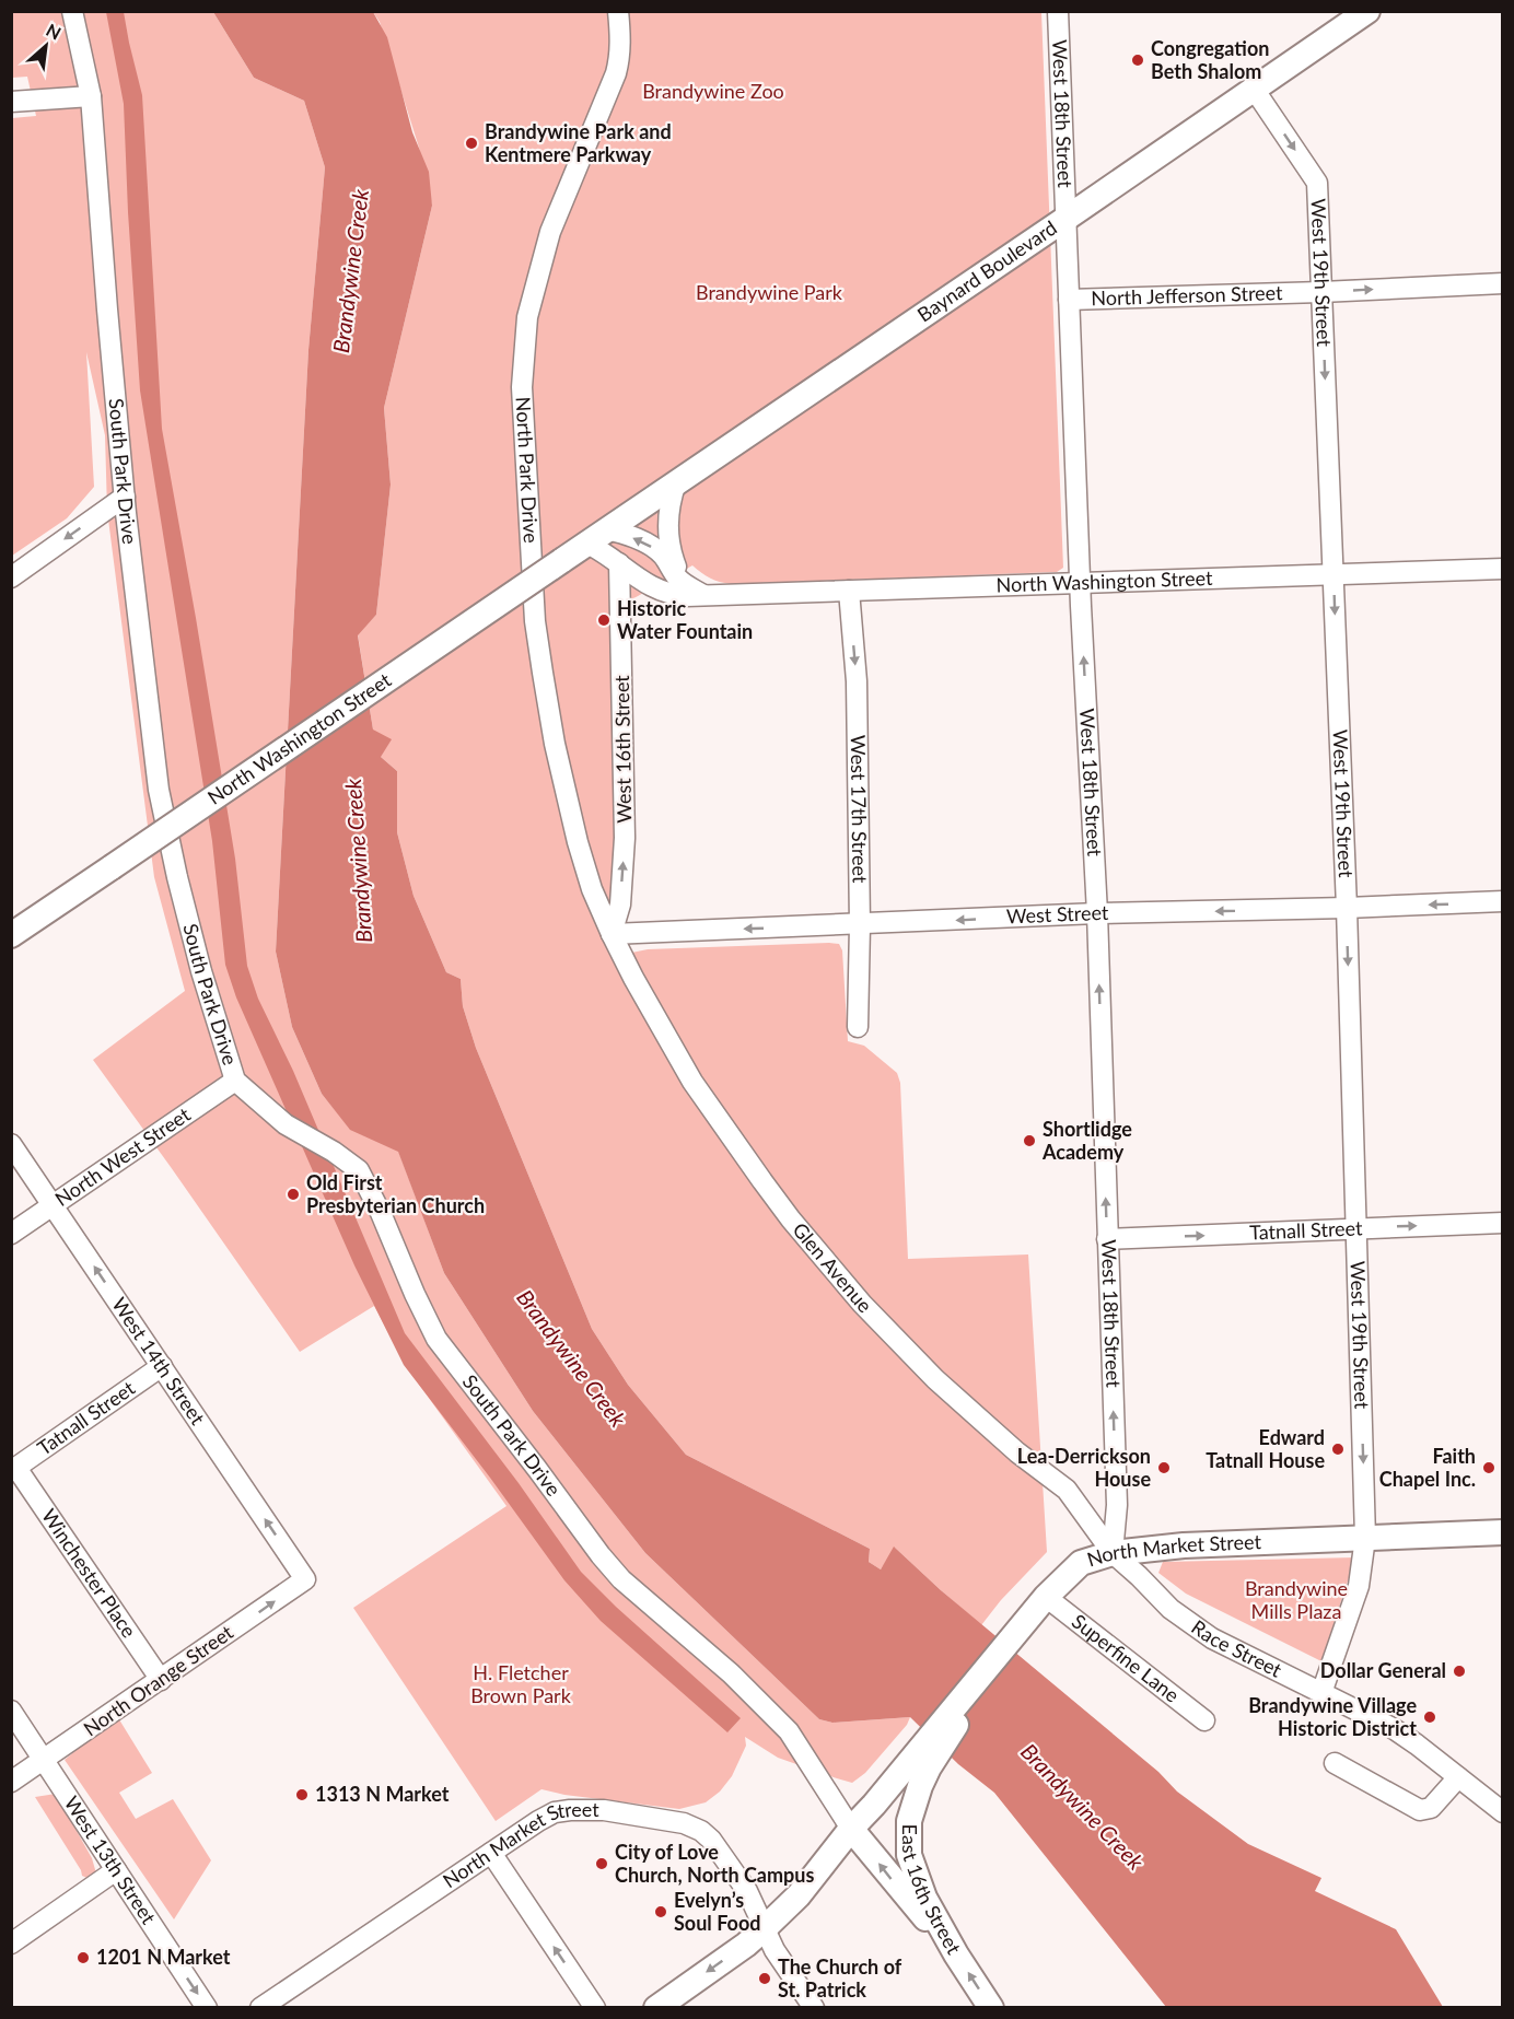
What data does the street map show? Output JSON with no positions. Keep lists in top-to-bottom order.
{
  "streets": {
    "main road": [
      "Baynard Boulevard",
      "North Washington Street",
      "North Market Street",
      "East 16th Street"
    ],
    "street": [
      "West 18th Street",
      "West 19th Street",
      "North Jefferson Street",
      "North Park Drive",
      "South Park Drive",
      "West 16th Street",
      "West 17th Street",
      "West Street",
      "North West Street",
      "Tatnall Street",
      "Glen Avenue",
      "West 14th Street",
      "Winchester Place",
      "Race Street",
      "Superfine Lane",
      "North Orange Street",
      "West 13th Street"
    ]
  },
  "crossings": [
    ["West 18th Street", "Baynard Boulevard"],
    ["West 18th Street", "North Jefferson Street"],
    ["West 18th Street", "North Washington Street"],
    ["West 18th Street", "West Street"],
    ["West 18th Street", "Tatnall Street"],
    ["West 18th Street", "Glen Avenue"],
    ["West 18th Street", "North Market Street"],
    ["West 18th Street", "Race Street"],
    ["Baynard Boulevard", "West 19th Street"],
    ["Baynard Boulevard", "North Washington Street"],
    ["West 19th Street", "North Jefferson Street"],
    ["West 19th Street", "North Washington Street"],
    ["West 19th Street", "West Street"],
    ["West 19th Street", "Tatnall Street"],
    ["West 19th Street", "North Market Street"],
    ["West 19th Street", "Race Street"],
    ["North Park Drive", "West 16th Street"],
    ["North Park Drive", "West Street"],
    ["North Park Drive", "Glen Avenue"],
    ["South Park Drive", "North West Street"],
    ["South Park Drive", "North Market Street"],
    ["North Washington Street", "West 16th Street"],
    ["North Washington Street", "West 17th Street"],
    ["West 16th Street", "West Street"],
    ["West 16th Street", "Glen Avenue"],
    ["West 17th Street", "West Street"],
    ["West Street", "Glen Avenue"],
    ["North West Street", "West 14th Street"],
    ["Tatnall Street", "West 14th Street"],
    ["Tatnall Street", "Winchester Place"],
    ["Glen Avenue", "North Market Street"],
    ["Glen Avenue", "Race Street"],
    ["West 14th Street", "North Orange Street"],
    ["North Market Street", "Race Street"],
    ["North Market Street", "Superfine Lane"],
    ["North Market Street", "East 16th Street"],
    ["Winchester Place", "North Orange Street"],
    ["North Orange Street", "West 13th Street"]
  ],
  "one_way": [
    "West 18th Street",
    "West 19th Street",
    "North Jefferson Street",
    "West 16th Street",
    "West 17th Street",
    "West Street",
    "Tatnall Street",
    "West 14th Street",
    "North Orange Street",
    "West 13th Street"
  ],
  "water": ["Brandywine Creek"],
  "parks": [
    "Brandywine Zoo",
    "Brandywine Park",
    "Brandywine Mills Plaza",
    "H. Fletcher Brown Park"
  ],
  "places": [
    "Congregation Beth Shalom",
    "Brandywine Park and Kentmere Parkway",
    "Historic Water Fountain",
    "Shortlidge Academy",
    "Old First Presbyterian Church",
    "Edward Tatnall House",
    "Lea-Derrickson House",
    "Faith Chapel Inc.",
    "Dollar General",
    "Brandywine Village Historic District",
    "1313 N Market",
    "City of Love Church, North Campus",
    "Evelyn’s Soul Food",
    "1201 N Market",
    "The Church of St. Patrick"
  ],
  "north": "top right"
}
